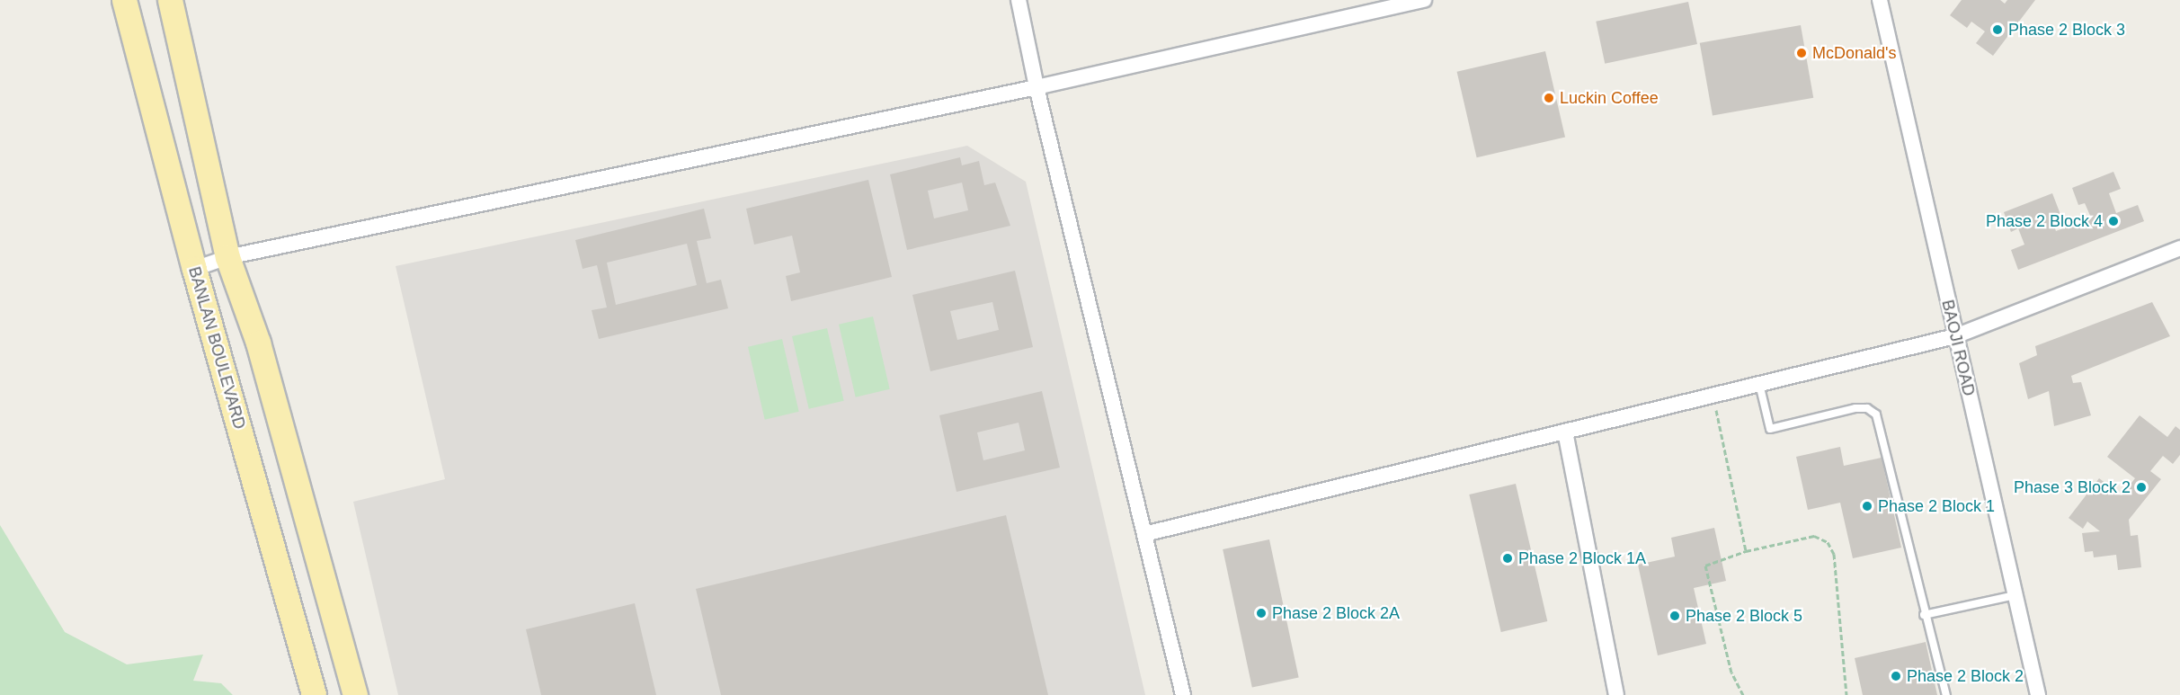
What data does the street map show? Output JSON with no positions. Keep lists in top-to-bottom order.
{
  "streets": {
    "main road": ["BANLAN BOULEVARD"],
    "street": ["BAOJI ROAD"]
  },
  "places": [
    "Phase 2 Block 3",
    "McDonald's",
    "Luckin Coffee",
    "Phase 2 Block 4",
    "Phase 3 Block 2",
    "Phase 2 Block 1",
    "Phase 2 Block 1A",
    "Phase 2 Block 2A",
    "Phase 2 Block 5",
    "Phase 2 Block 2"
  ]
}
